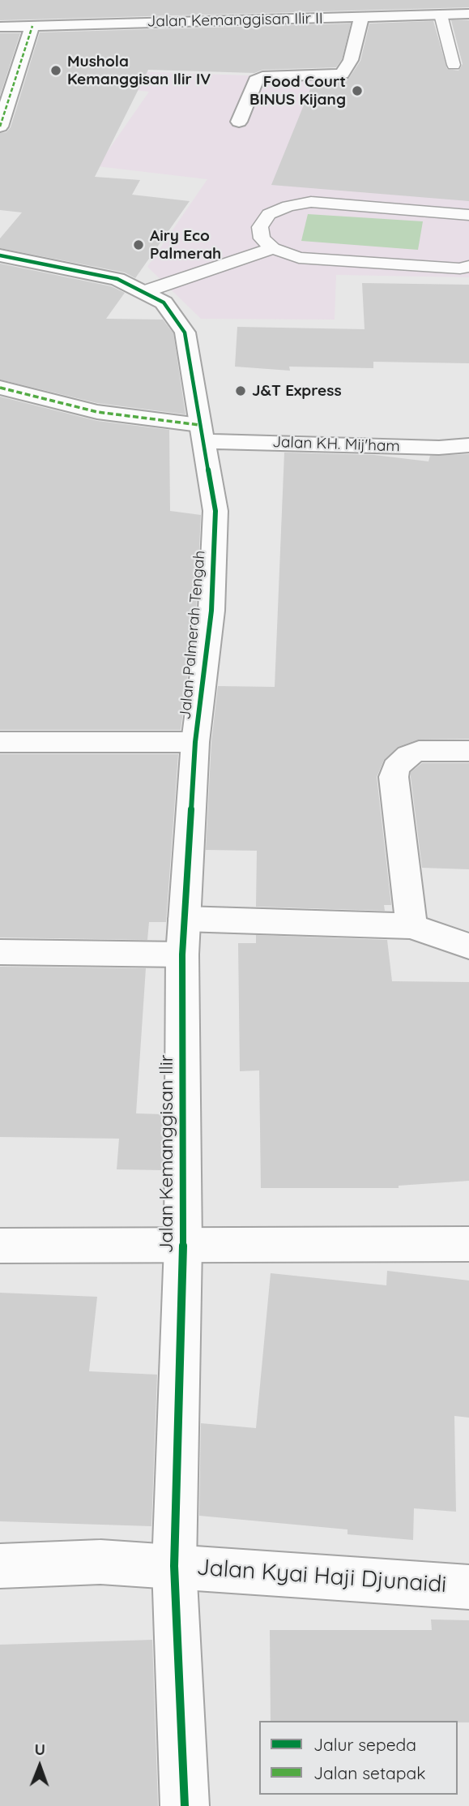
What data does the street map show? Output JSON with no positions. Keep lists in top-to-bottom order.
{
  "streets": {
    "street": [
      "Jalan Kemanggisan Ilir II",
      "Jalan KH. Mij'ham",
      "Jalan Palmerah Tengah",
      "Jalan Kemanggisan Ilir",
      "Jalan Kyai Haji Djunaidi"
    ]
  },
  "crossings": [
    ["Jalan KH. Mij'ham", "Jalan Palmerah Tengah"],
    ["Jalan Palmerah Tengah", "Jalan Kemanggisan Ilir"],
    ["Jalan Kemanggisan Ilir", "Jalan Kyai Haji Djunaidi"]
  ],
  "places": [
    "Mushola Kemanggisan Ilir IV",
    "Food Court BINUS Kijang",
    "Airy Eco Palmerah",
    "J&T Express"
  ],
  "legend": ["Jalur sepeda", "Jalan setapak"],
  "north": "top"
}
